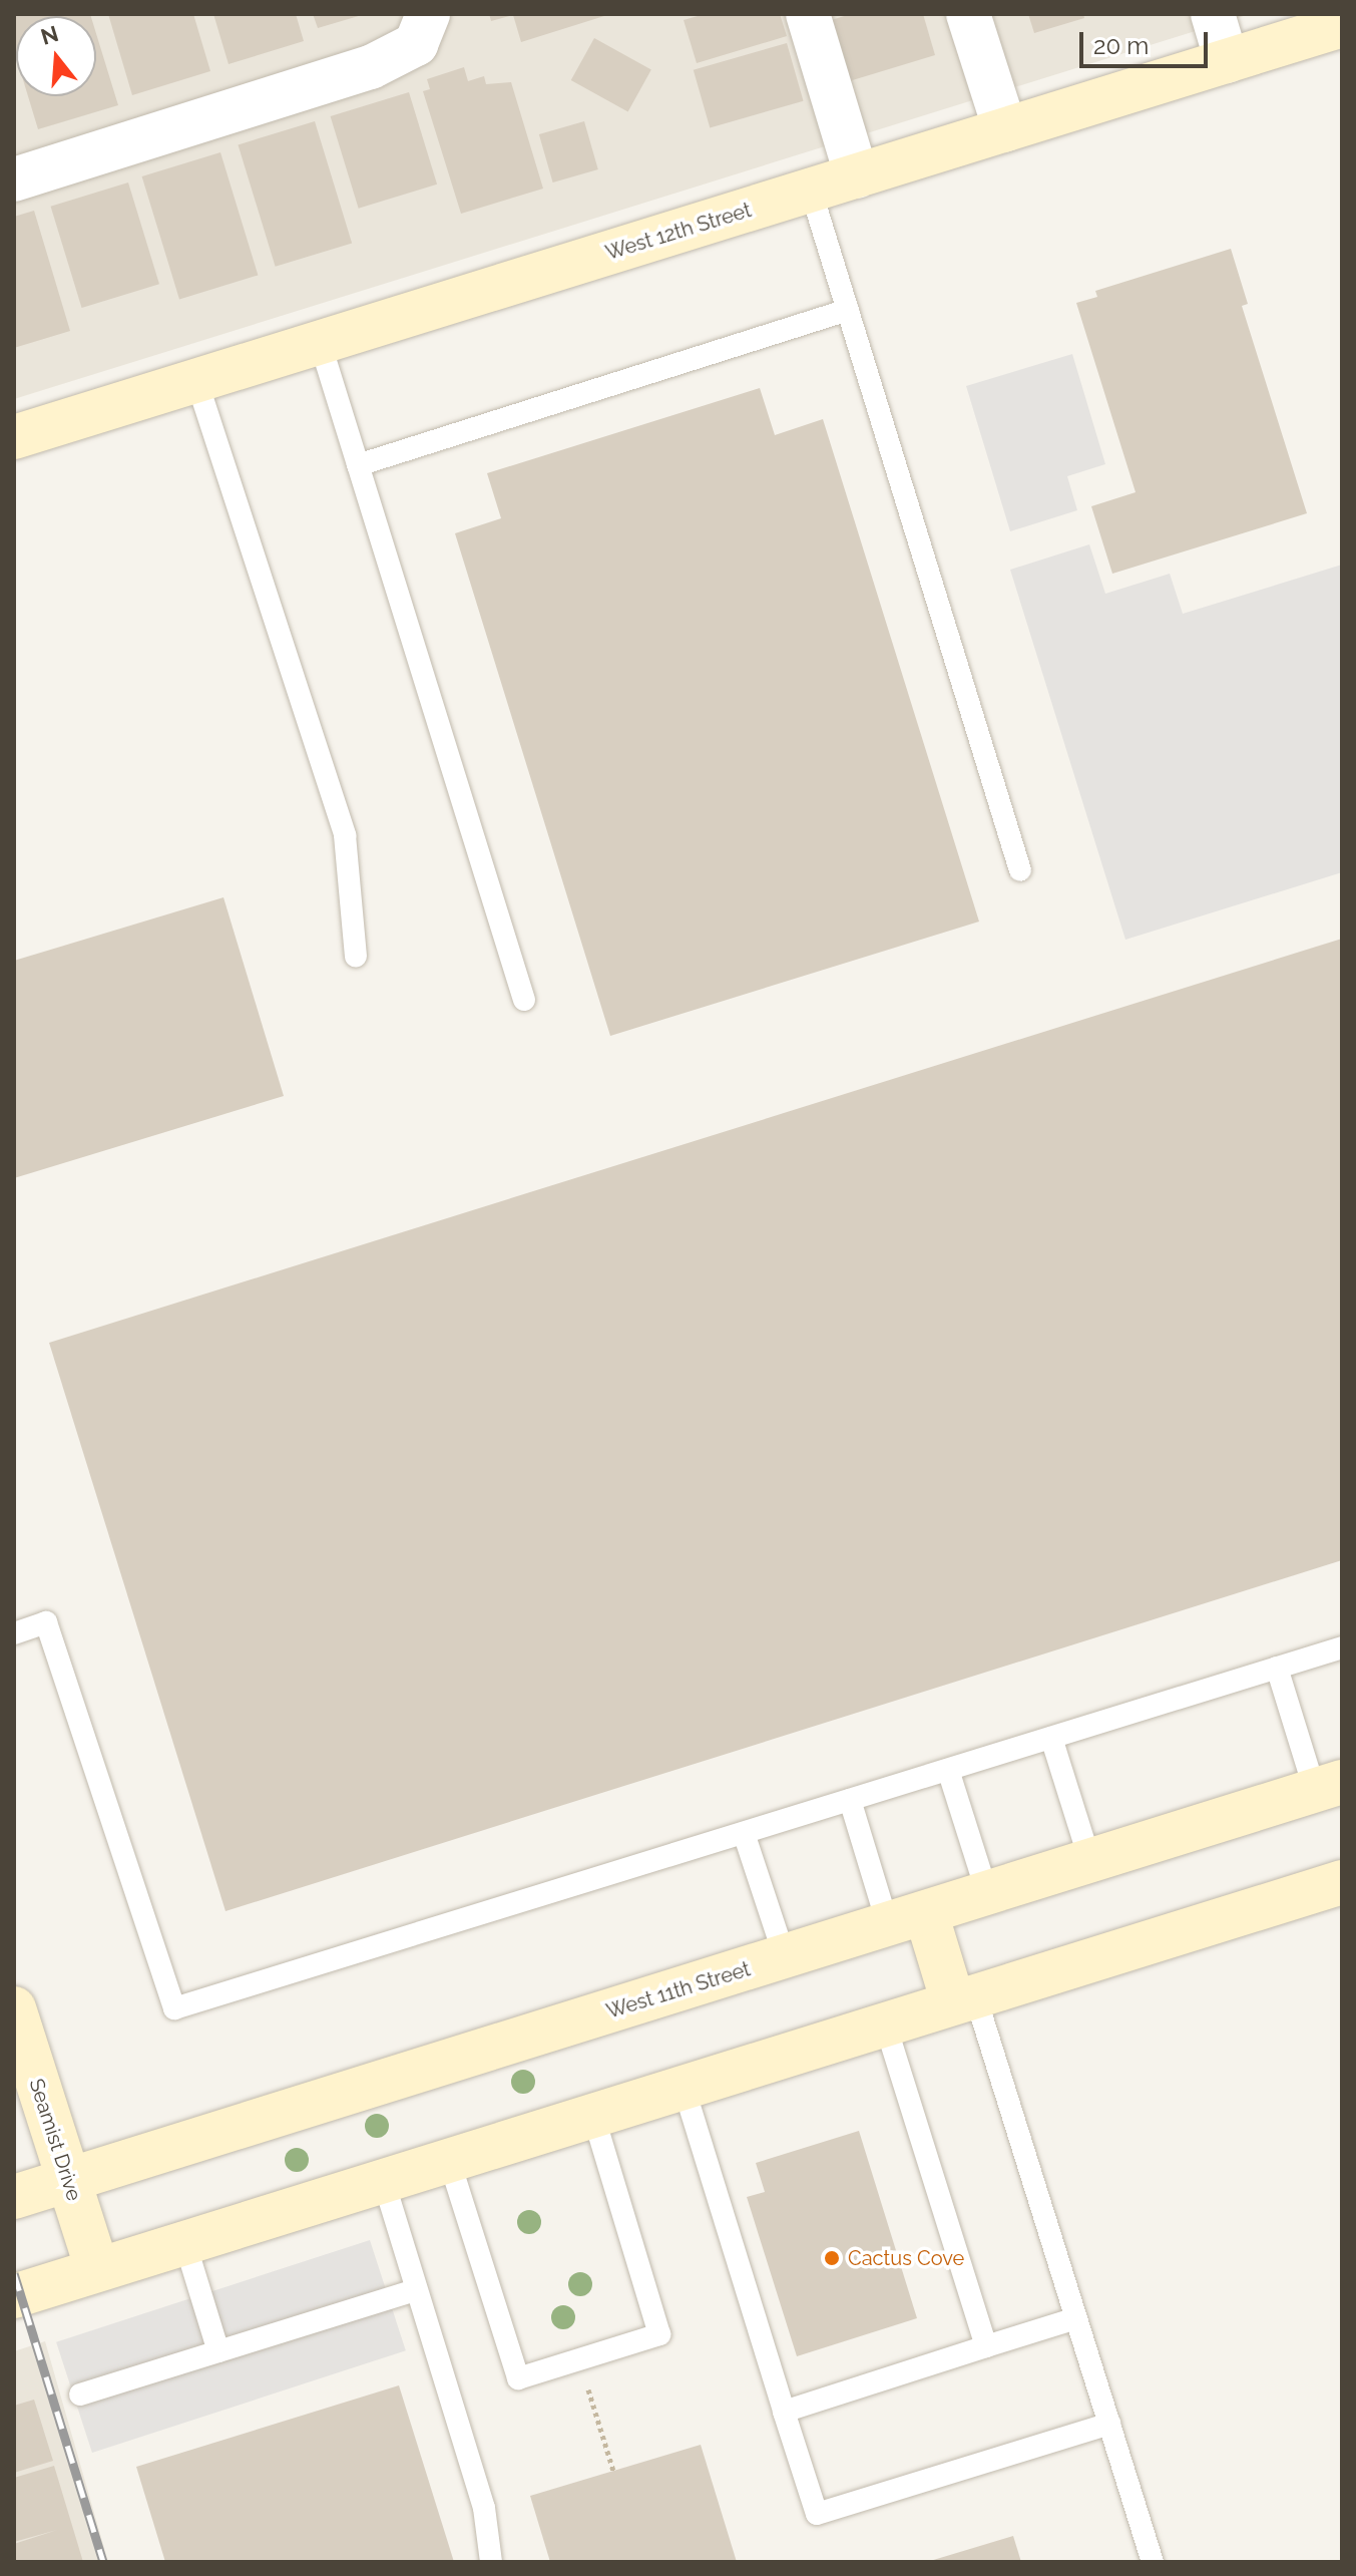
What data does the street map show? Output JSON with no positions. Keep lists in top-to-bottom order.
{
  "streets": {
    "main road": ["West 12th Street", "West 11th Street", "Seamist Drive"]
  },
  "crossings": [
    ["West 11th Street", "Seamist Drive"]
  ],
  "places": ["Cactus Cove"],
  "scale_bar": "20 m",
  "north": "top"
}
